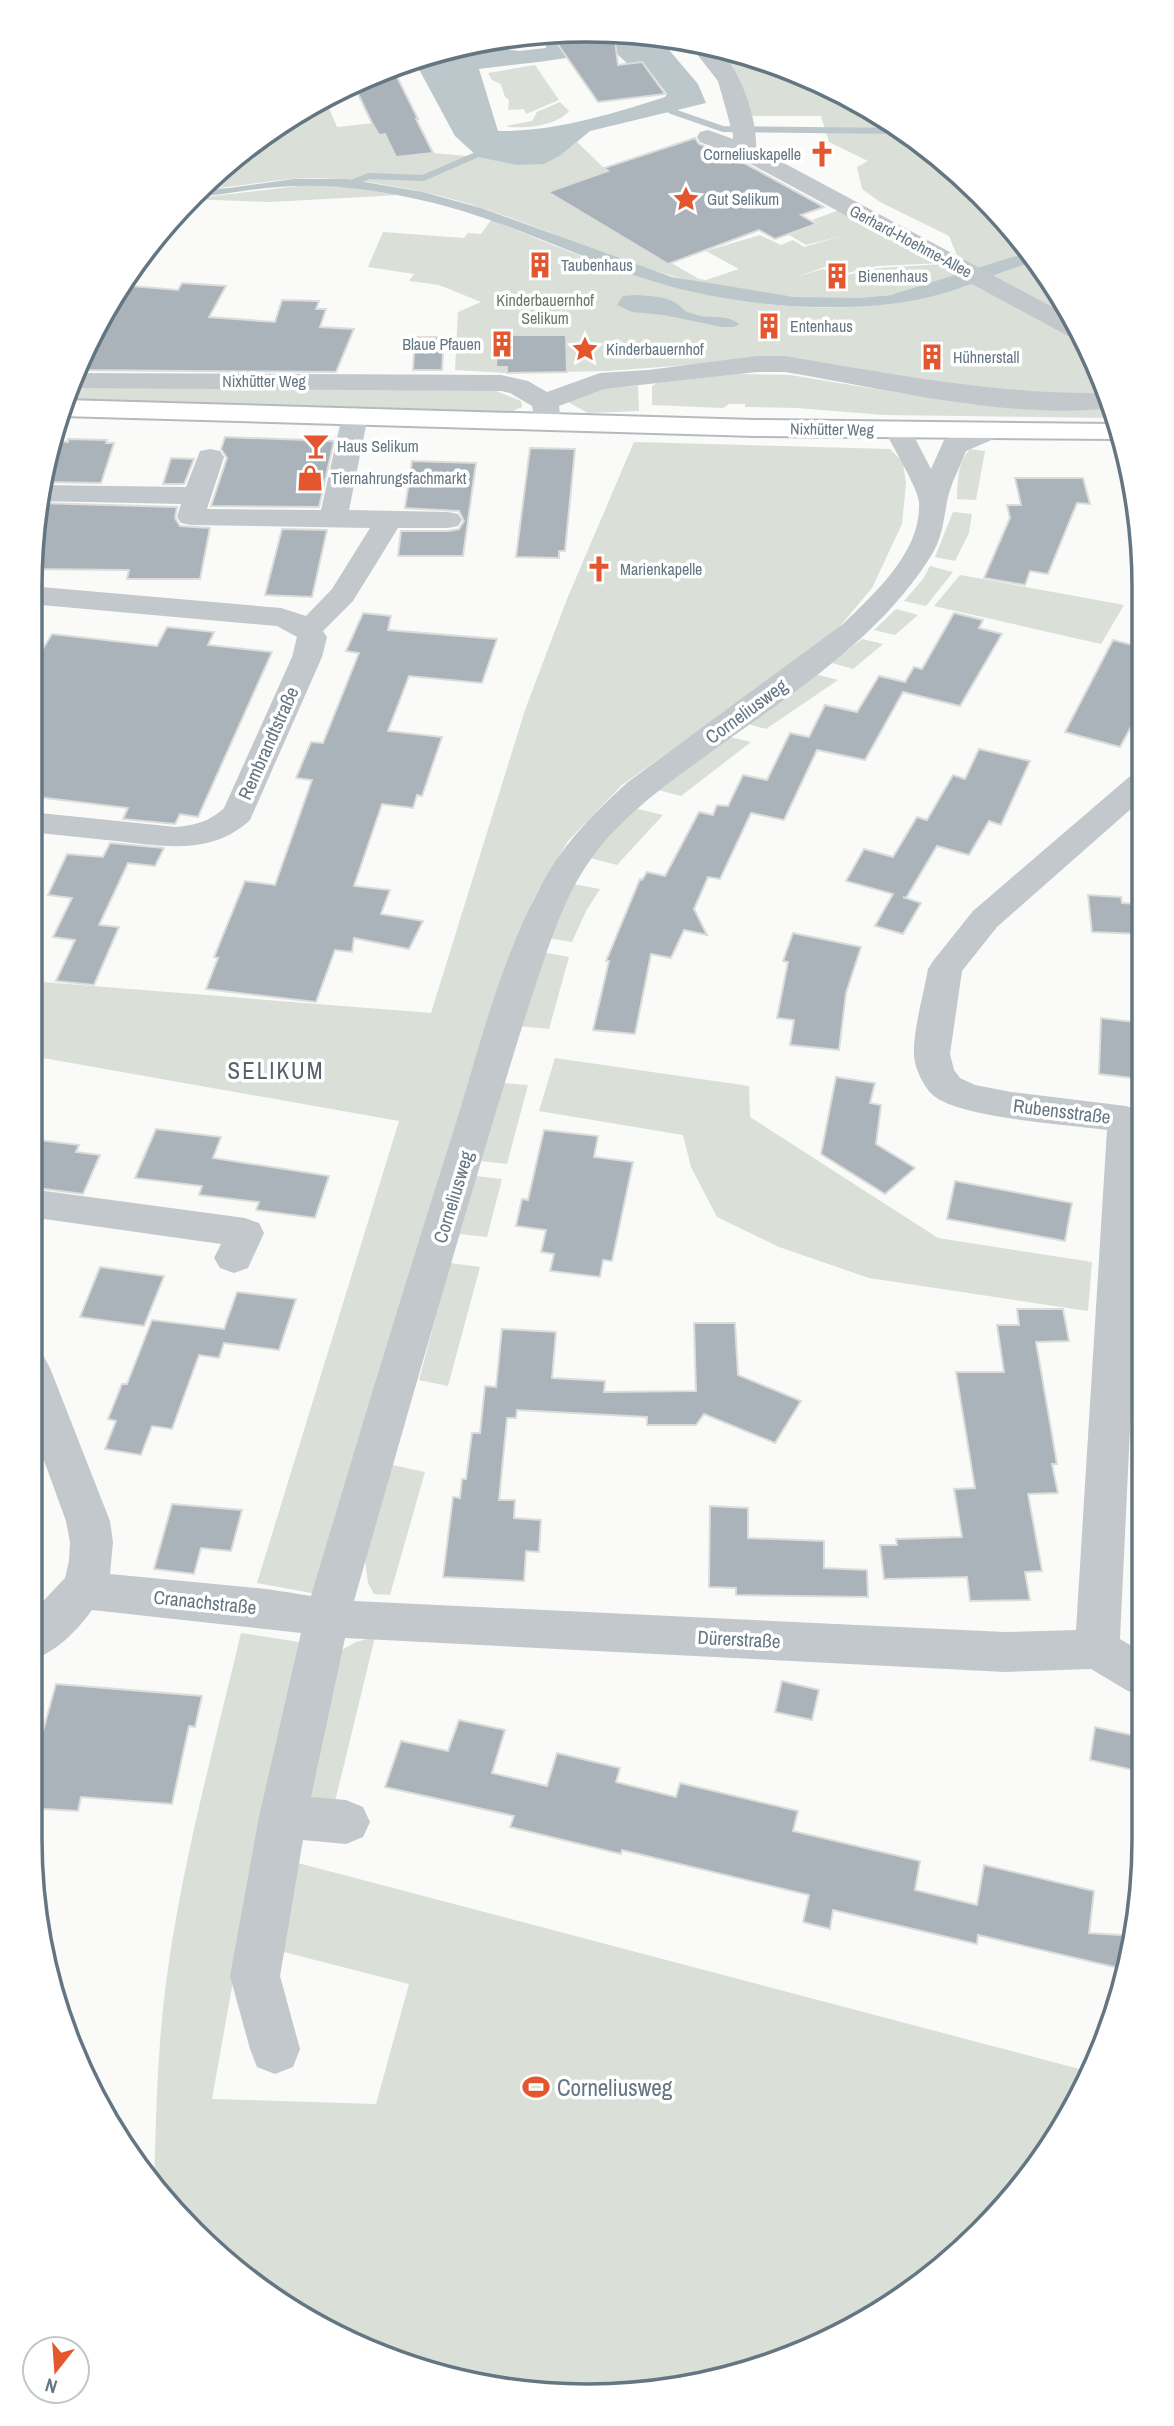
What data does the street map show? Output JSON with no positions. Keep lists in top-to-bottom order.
{
  "streets": {
    "main road": ["Nixhütter Weg"],
    "street": [
      "Gerhard-Hoehme-Allee",
      "Corneliusweg",
      "Rembrandtstraße",
      "Rubensstraße",
      "Cranachstraße",
      "Dürerstraße"
    ]
  },
  "crossings": [
    ["Nixhütter Weg", "Corneliusweg"],
    ["Corneliusweg", "Cranachstraße"],
    ["Corneliusweg", "Dürerstraße"],
    ["Rubensstraße", "Dürerstraße"],
    ["Cranachstraße", "Dürerstraße"]
  ],
  "districts": ["SELIKUM"],
  "parks": ["Kinderbauernhof Selikum"],
  "places": {
    "church": ["Corneliuskapelle", "Marienkapelle"],
    "place": ["Gut Selikum", "Kinderbauernhof"],
    "building": [
      "Taubenhaus",
      "Bienenhaus",
      "Entenhaus",
      "Blaue Pfauen",
      "Hühnerstall"
    ],
    "bar": ["Haus Selikum"],
    "shop": ["Tiernahrungsfachmarkt"],
    "sports": ["Corneliusweg"]
  },
  "north": "bottom"
}
